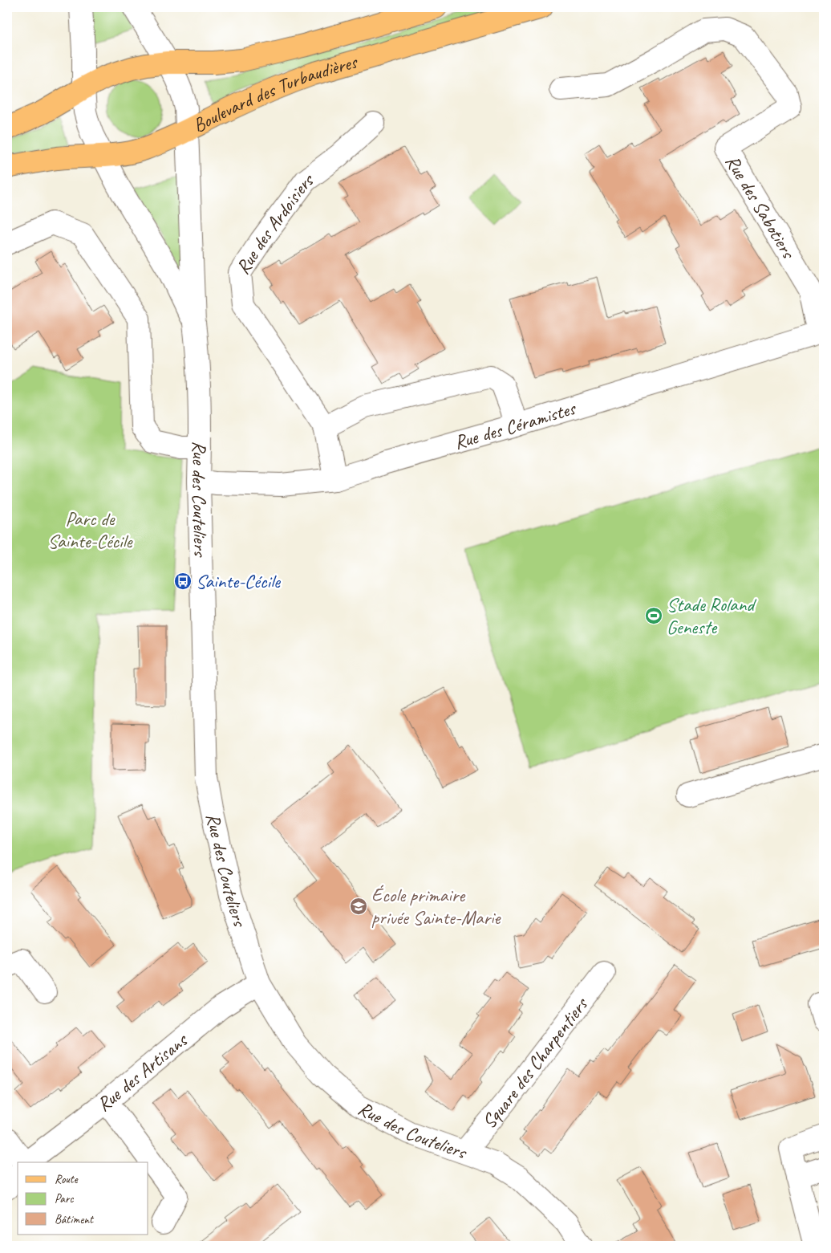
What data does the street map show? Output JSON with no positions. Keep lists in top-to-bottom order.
{
  "streets": {
    "main road": ["Boulevard des Turbaudières"],
    "street": [
      "Rue des Sabotiers",
      "Rue des Ardoisiers",
      "Rue des Céramistes",
      "Rue des Couteliers",
      "Square des Charpentiers",
      "Rue des Artisans"
    ]
  },
  "crossings": [
    ["Boulevard des Turbaudières", "Rue des Couteliers"],
    ["Rue des Sabotiers", "Rue des Céramistes"],
    ["Rue des Ardoisiers", "Rue des Céramistes"],
    ["Rue des Céramistes", "Rue des Couteliers"],
    ["Rue des Couteliers", "Square des Charpentiers"],
    ["Rue des Couteliers", "Rue des Artisans"]
  ],
  "parks": ["Parc de Sainte-Cécile"],
  "places": {
    "bus stop": ["Sainte-Cécile"],
    "sports": ["Stade Roland Geneste"],
    "school or university": ["École primaire privée Sainte-Marie"]
  },
  "legend": ["Route", "Parc", "Bâtiment"]
}
